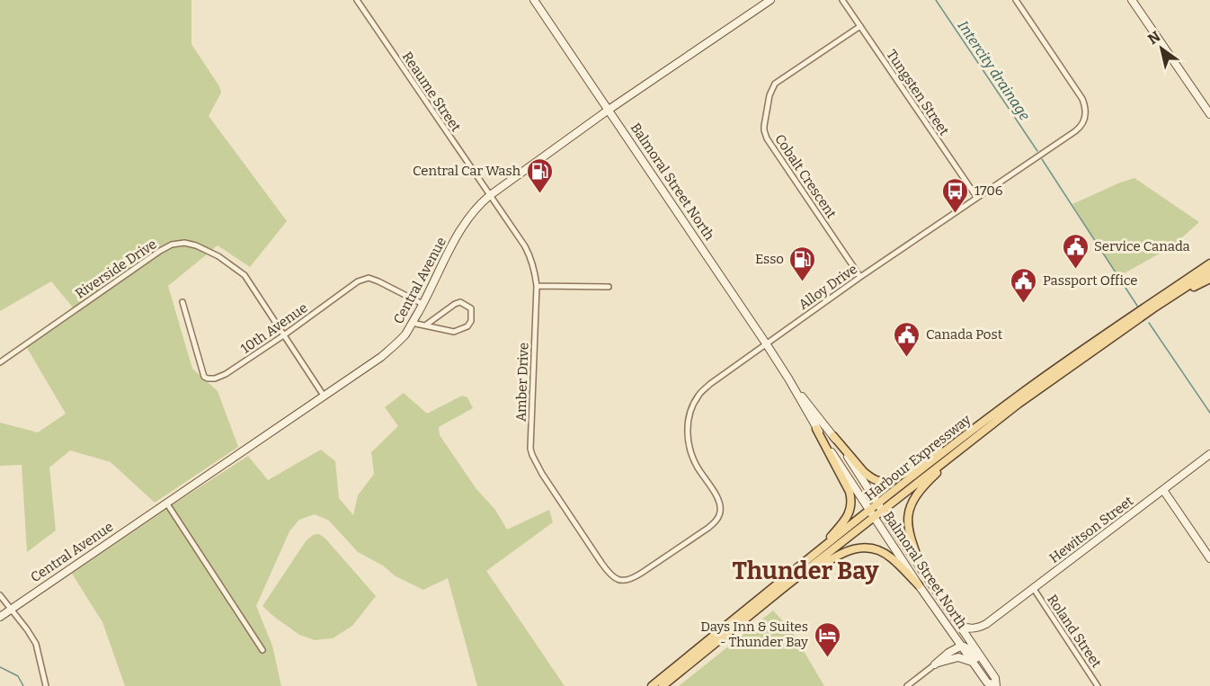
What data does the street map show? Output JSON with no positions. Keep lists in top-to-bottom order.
{
  "streets": {
    "main road": [
      "Balmoral Street North",
      "Central Avenue",
      "Harbour Expressway",
      "Hewitson Street"
    ],
    "street": [
      "Reaume Street",
      "Tungsten Street",
      "Cobalt Crescent",
      "Riverside Drive",
      "Alloy Drive",
      "10th Avenue",
      "Amber Drive",
      "Roland Street"
    ]
  },
  "crossings": [
    ["Reaume Street", "Central Avenue"],
    ["Reaume Street", "Amber Drive"],
    ["Tungsten Street", "Cobalt Crescent"],
    ["Tungsten Street", "Alloy Drive"],
    ["Cobalt Crescent", "Alloy Drive"],
    ["Balmoral Street North", "Central Avenue"],
    ["Balmoral Street North", "Alloy Drive"],
    ["Balmoral Street North", "Harbour Expressway"],
    ["Balmoral Street North", "Hewitson Street"],
    ["Riverside Drive", "Central Avenue"],
    ["Riverside Drive", "10th Avenue"],
    ["Central Avenue", "10th Avenue"],
    ["Central Avenue", "Amber Drive"],
    ["Alloy Drive", "Amber Drive"],
    ["Hewitson Street", "Roland Street"]
  ],
  "districts": ["Thunder Bay"],
  "water": ["Intercity drainage"],
  "places": {
    "fuel station": ["Central Car Wash", "Esso"],
    "bus stop": ["1706"],
    "public building": ["Service Canada", "Passport Office", "Canada Post"],
    "hotel": ["Days Inn & Suites - Thunder Bay"]
  },
  "north": "top left"
}
